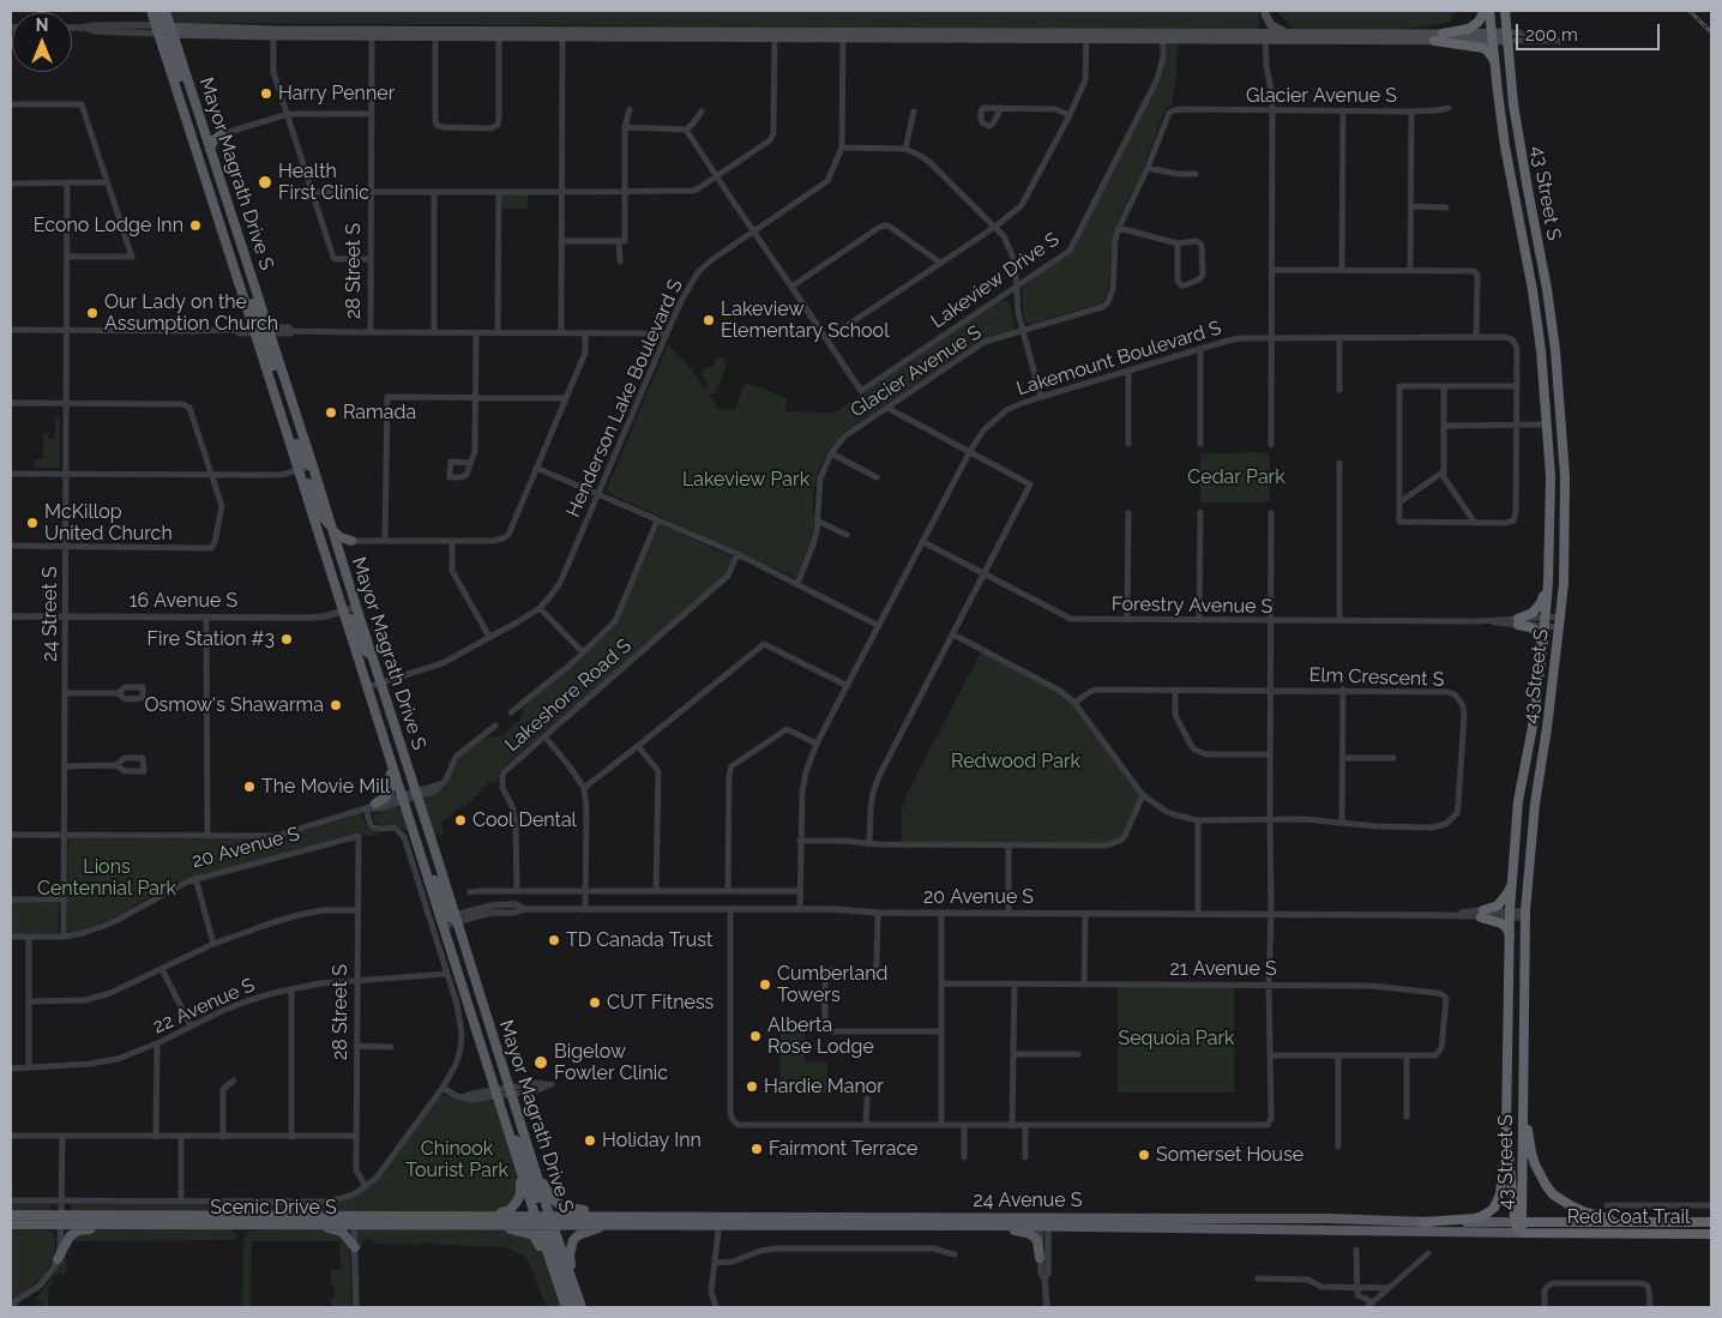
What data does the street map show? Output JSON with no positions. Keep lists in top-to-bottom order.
{
  "streets": {
    "highway": ["43 Street S", "Red Coat Trail"],
    "main road": ["Mayor Magrath Drive S", "24 Avenue S", "Scenic Drive S"],
    "street": [
      "Glacier Avenue S",
      "28 Street S",
      "Lakeview Drive S",
      "Lakemount Boulevard S",
      "Henderson Lake Boulevard S",
      "16 Avenue S",
      "Forestry Avenue S",
      "24 Street S",
      "Elm Crescent S",
      "Lakeshore Road S",
      "20 Avenue S",
      "21 Avenue S",
      "22 Avenue S"
    ]
  },
  "crossings": [
    ["Mayor Magrath Drive S", "Henderson Lake Boulevard S"],
    ["Mayor Magrath Drive S", "16 Avenue S"],
    ["Mayor Magrath Drive S", "20 Avenue S"],
    ["Mayor Magrath Drive S", "24 Avenue S"],
    ["Mayor Magrath Drive S", "Scenic Drive S"],
    ["43 Street S", "Forestry Avenue S"],
    ["43 Street S", "20 Avenue S"],
    ["43 Street S", "24 Avenue S"],
    ["43 Street S", "Red Coat Trail"],
    ["28 Street S", "20 Avenue S"],
    ["28 Street S", "22 Avenue S"],
    ["28 Street S", "Scenic Drive S"],
    ["Lakemount Boulevard S", "Forestry Avenue S"],
    ["Lakemount Boulevard S", "20 Avenue S"],
    ["16 Avenue S", "24 Street S"],
    ["24 Street S", "20 Avenue S"],
    ["24 Avenue S", "Scenic Drive S"],
    ["24 Avenue S", "Red Coat Trail"]
  ],
  "parks": [
    "Cedar Park",
    "Lakeview Park",
    "Redwood Park",
    "Lions Centennial Park",
    "Sequoia Park",
    "Chinook Tourist Park"
  ],
  "places": [
    "Harry Penner",
    "Health First Clinic",
    "Econo Lodge Inn",
    "Our Lady on the Assumption Church",
    "Lakeview Elementary School",
    "Ramada",
    "McKillop United Church",
    "Fire Station #3",
    "Osmow's Shawarma",
    "The Movie Mill",
    "Cool Dental",
    "TD Canada Trust",
    "Cumberland Towers",
    "CUT Fitness",
    "Alberta Rose Lodge",
    "Bigelow Fowler Clinic",
    "Hardie Manor",
    "Holiday Inn",
    "Fairmont Terrace",
    "Somerset House"
  ],
  "scale_bar": "200 m",
  "north": "top"
}
